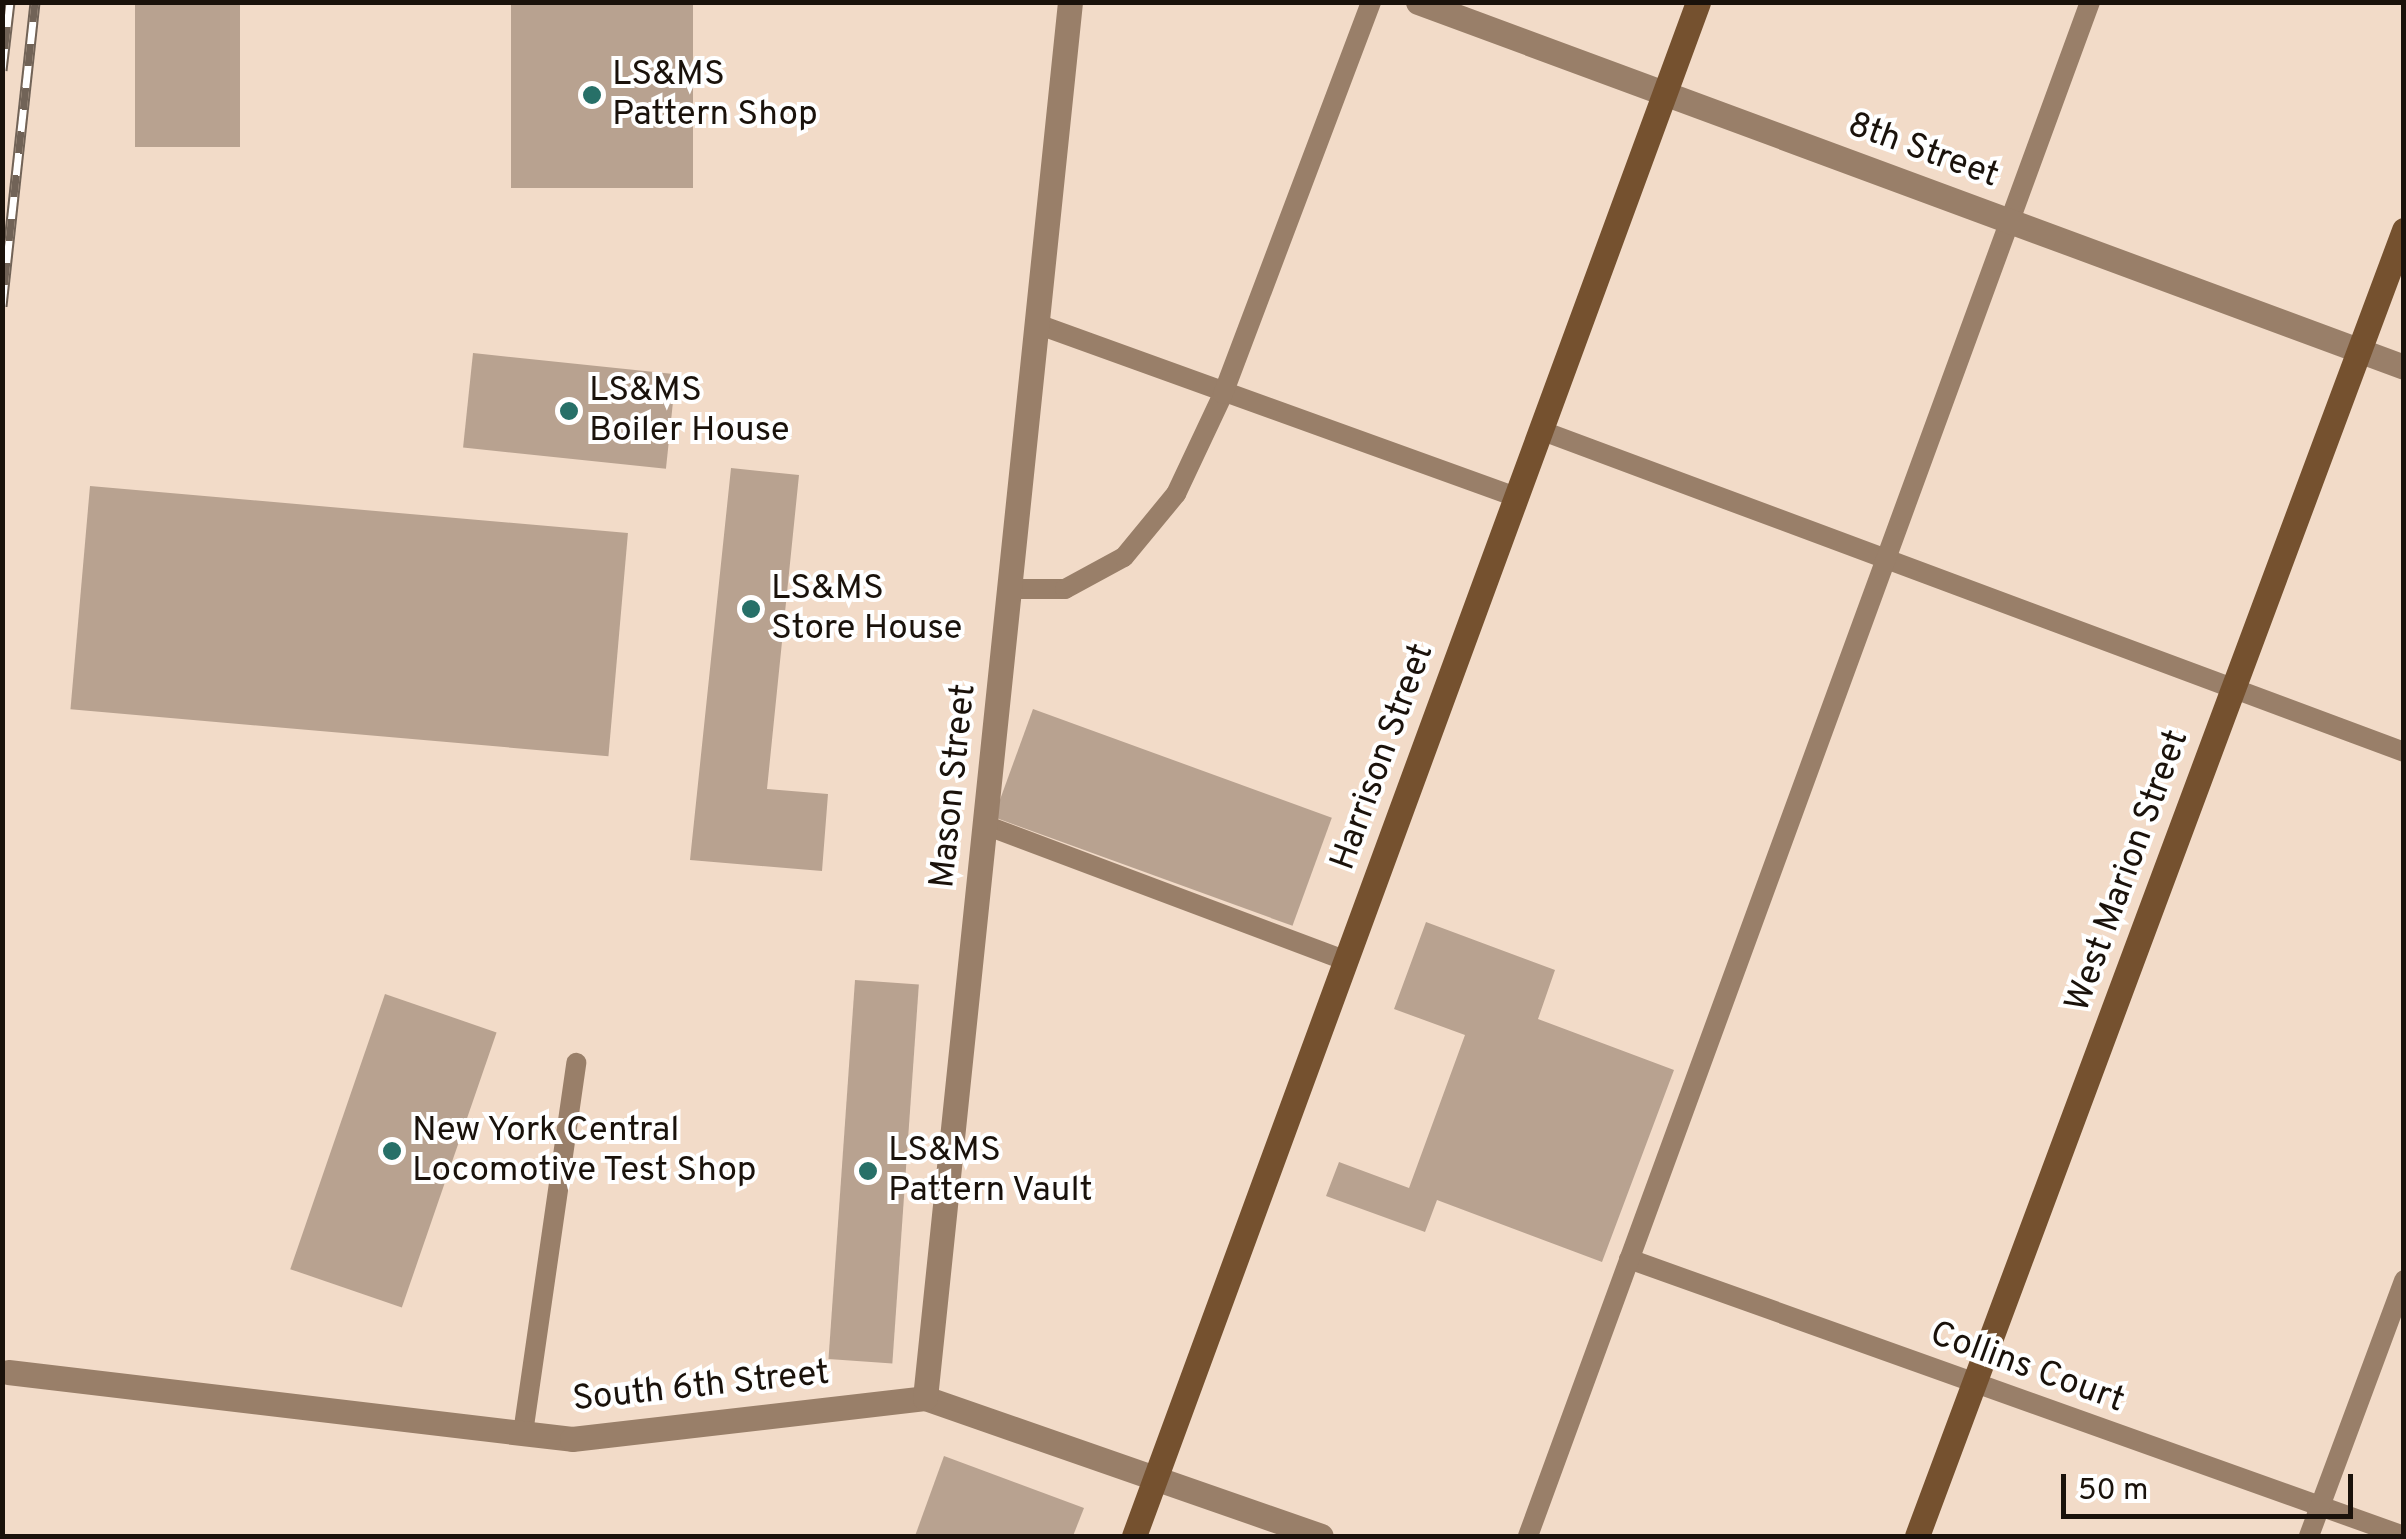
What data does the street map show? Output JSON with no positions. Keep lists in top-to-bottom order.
{
  "streets": {
    "street": [
      "8th Street",
      "Harrison Street",
      "Mason Street",
      "West Marion Street",
      "South 6th Street"
    ],
    "lane": ["Collins Court"]
  },
  "crossings": [
    ["8th Street", "Harrison Street"],
    ["8th Street", "West Marion Street"],
    ["Harrison Street", "South 6th Street"],
    ["Mason Street", "South 6th Street"],
    ["West Marion Street", "Collins Court"]
  ],
  "places": [
    "LS&MS Pattern Shop",
    "LS&MS Boiler House",
    "LS&MS Store House",
    "New York Central Locomotive Test Shop",
    "LS&MS Pattern Vault"
  ],
  "scale_bar": "50 m"
}
